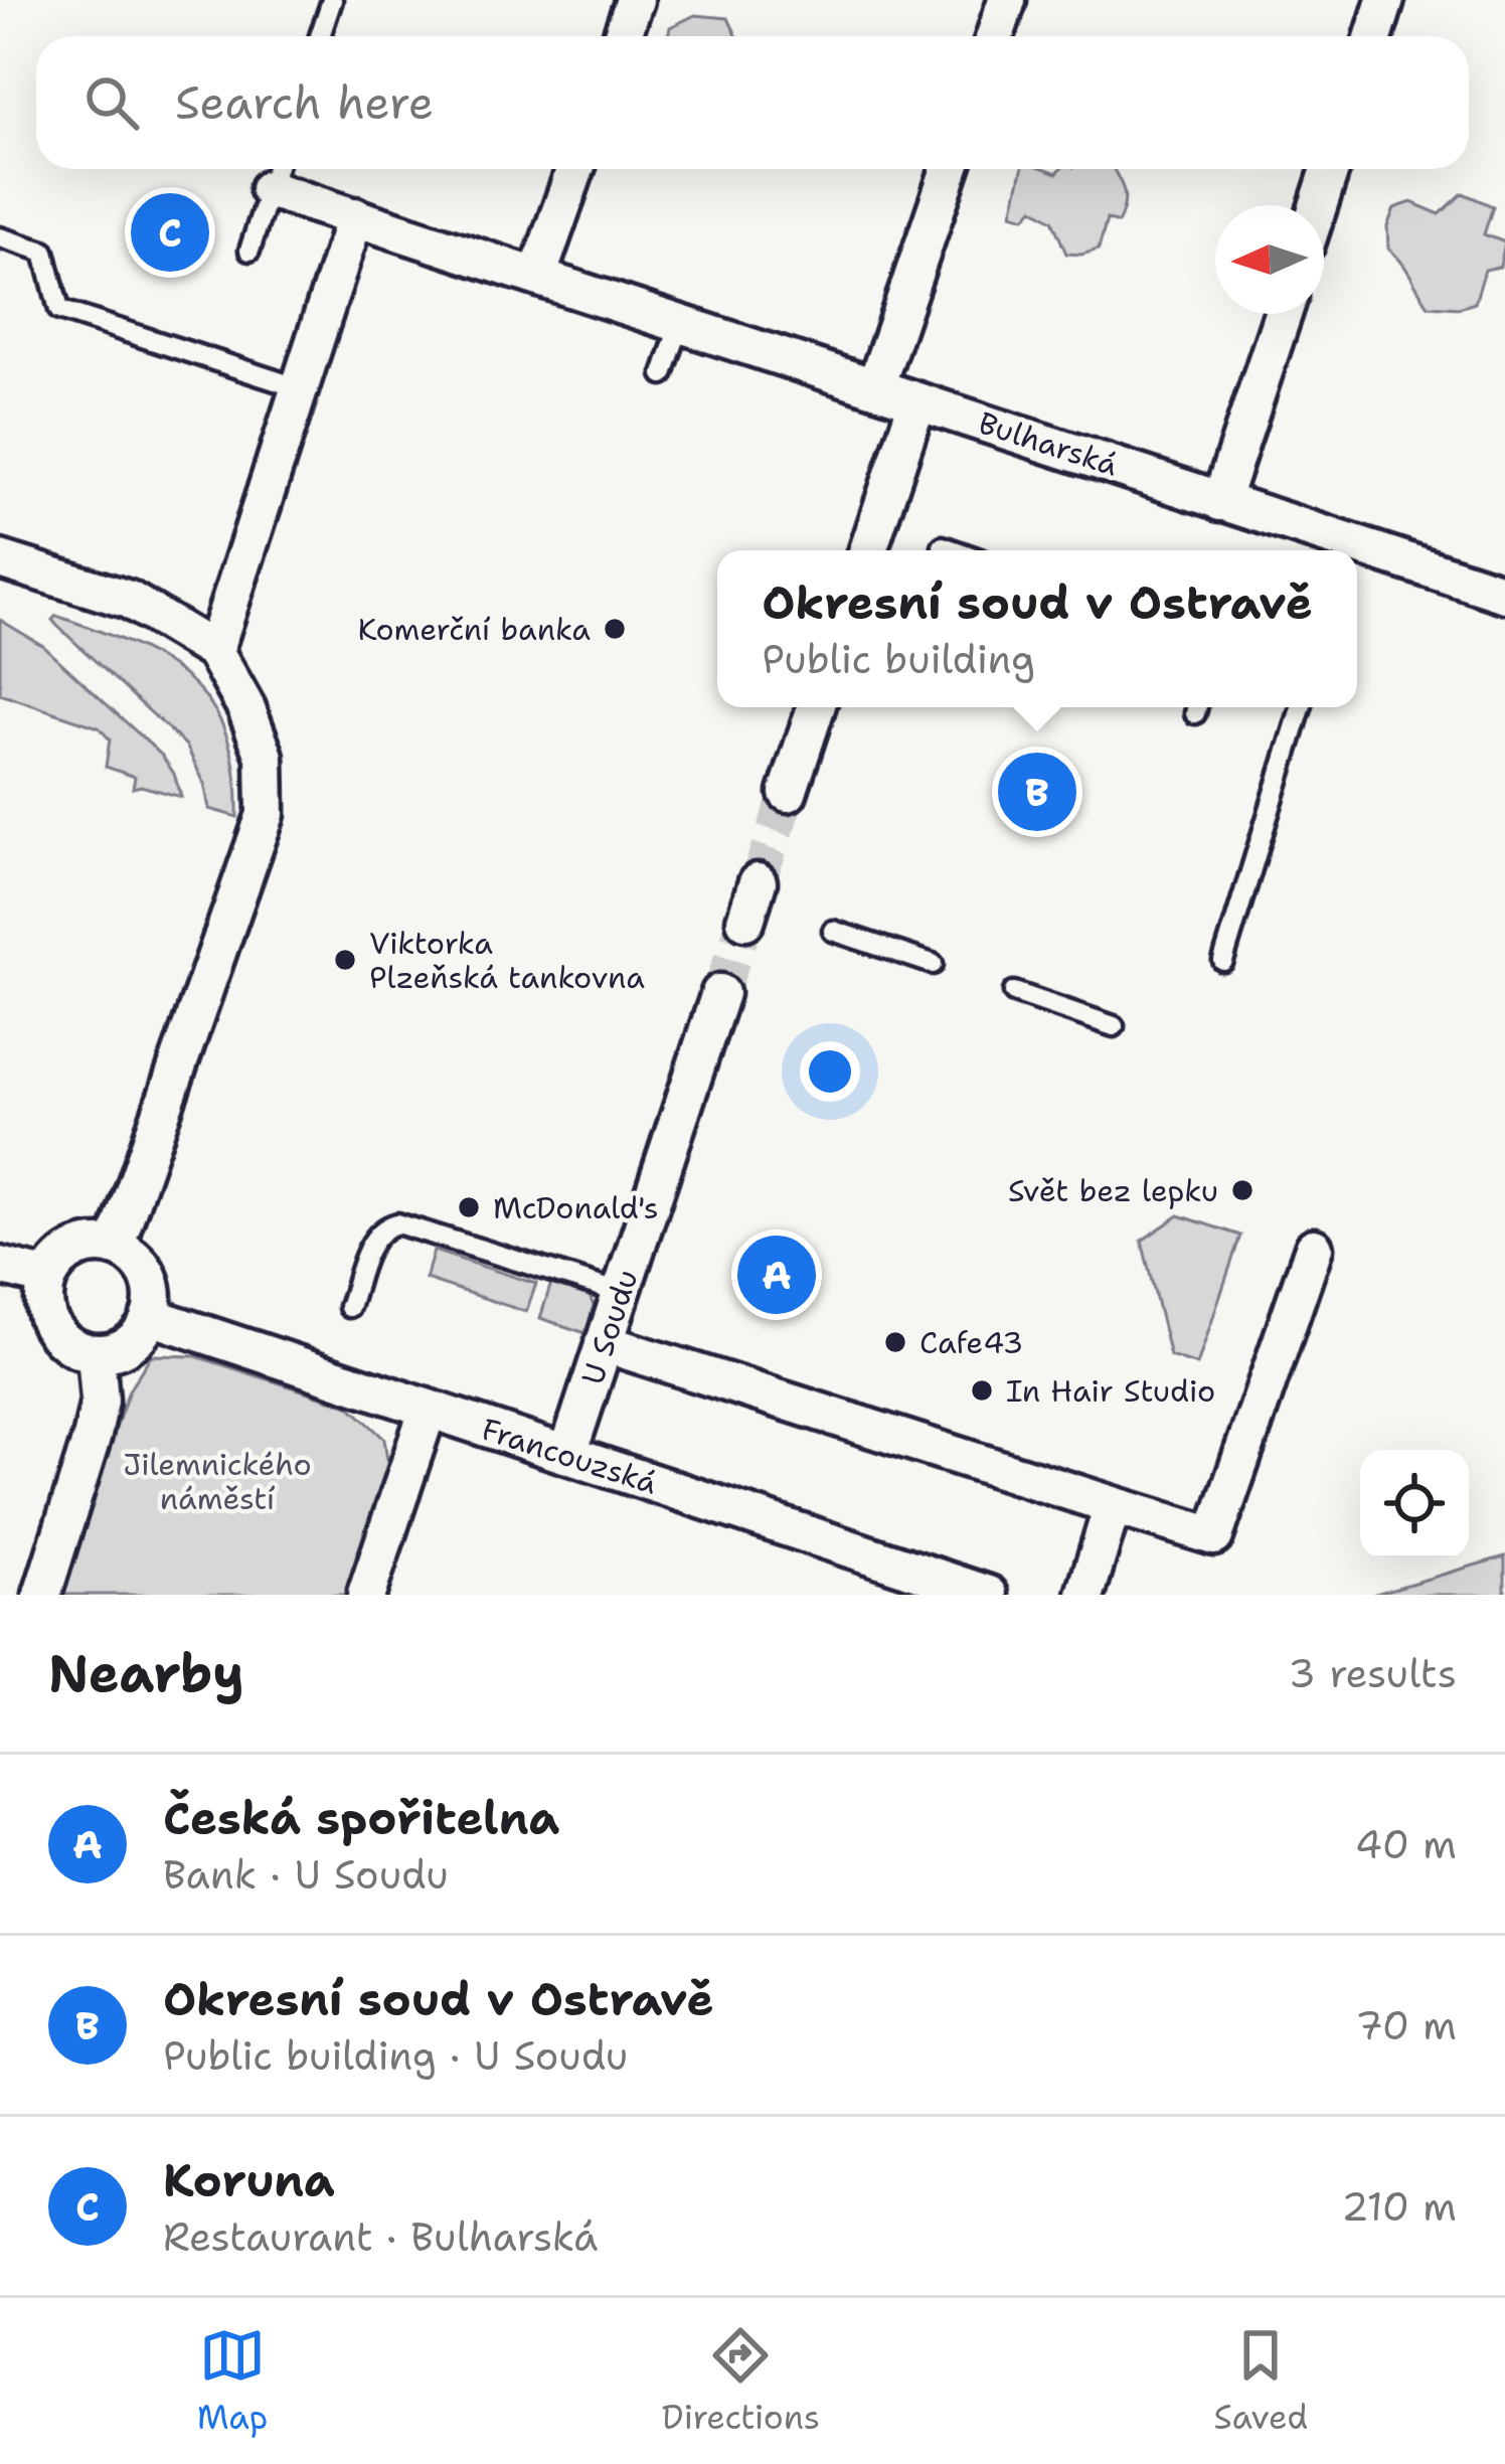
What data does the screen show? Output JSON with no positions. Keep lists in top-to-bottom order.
{
  "streets": {
    "street": ["Bulharská", "U Soudu", "Francouzská"]
  },
  "crossings": [
    ["U Soudu", "Francouzská"]
  ],
  "parks": ["Jilemnického náměstí"],
  "places": [
    "Komerční banka",
    "Viktorka Plzeňská tankovna",
    "Svět bez lepku",
    "McDonald's",
    "Cafe43",
    "In Hair Studio"
  ],
  "north": "left",
  "page": {
    "search": "Search here",
    "pins": ["C", "B", "A"],
    "popup": ["Okresní soud v Ostravě", "Public building"],
    "heading": ["Nearby", "3 results"],
    "list": [
      {
        "mark": "A",
        "name": "Česká spořitelna",
        "note": "Bank · U Soudu",
        "value": "40 m"
      },
      {
        "mark": "B",
        "name": "Okresní soud v Ostravě",
        "note": "Public building · U Soudu",
        "value": "70 m"
      },
      {
        "mark": "C",
        "name": "Koruna",
        "note": "Restaurant · Bulharská",
        "value": "210 m"
      }
    ],
    "nav": ["Map", "Directions", "Saved"]
  }
}
